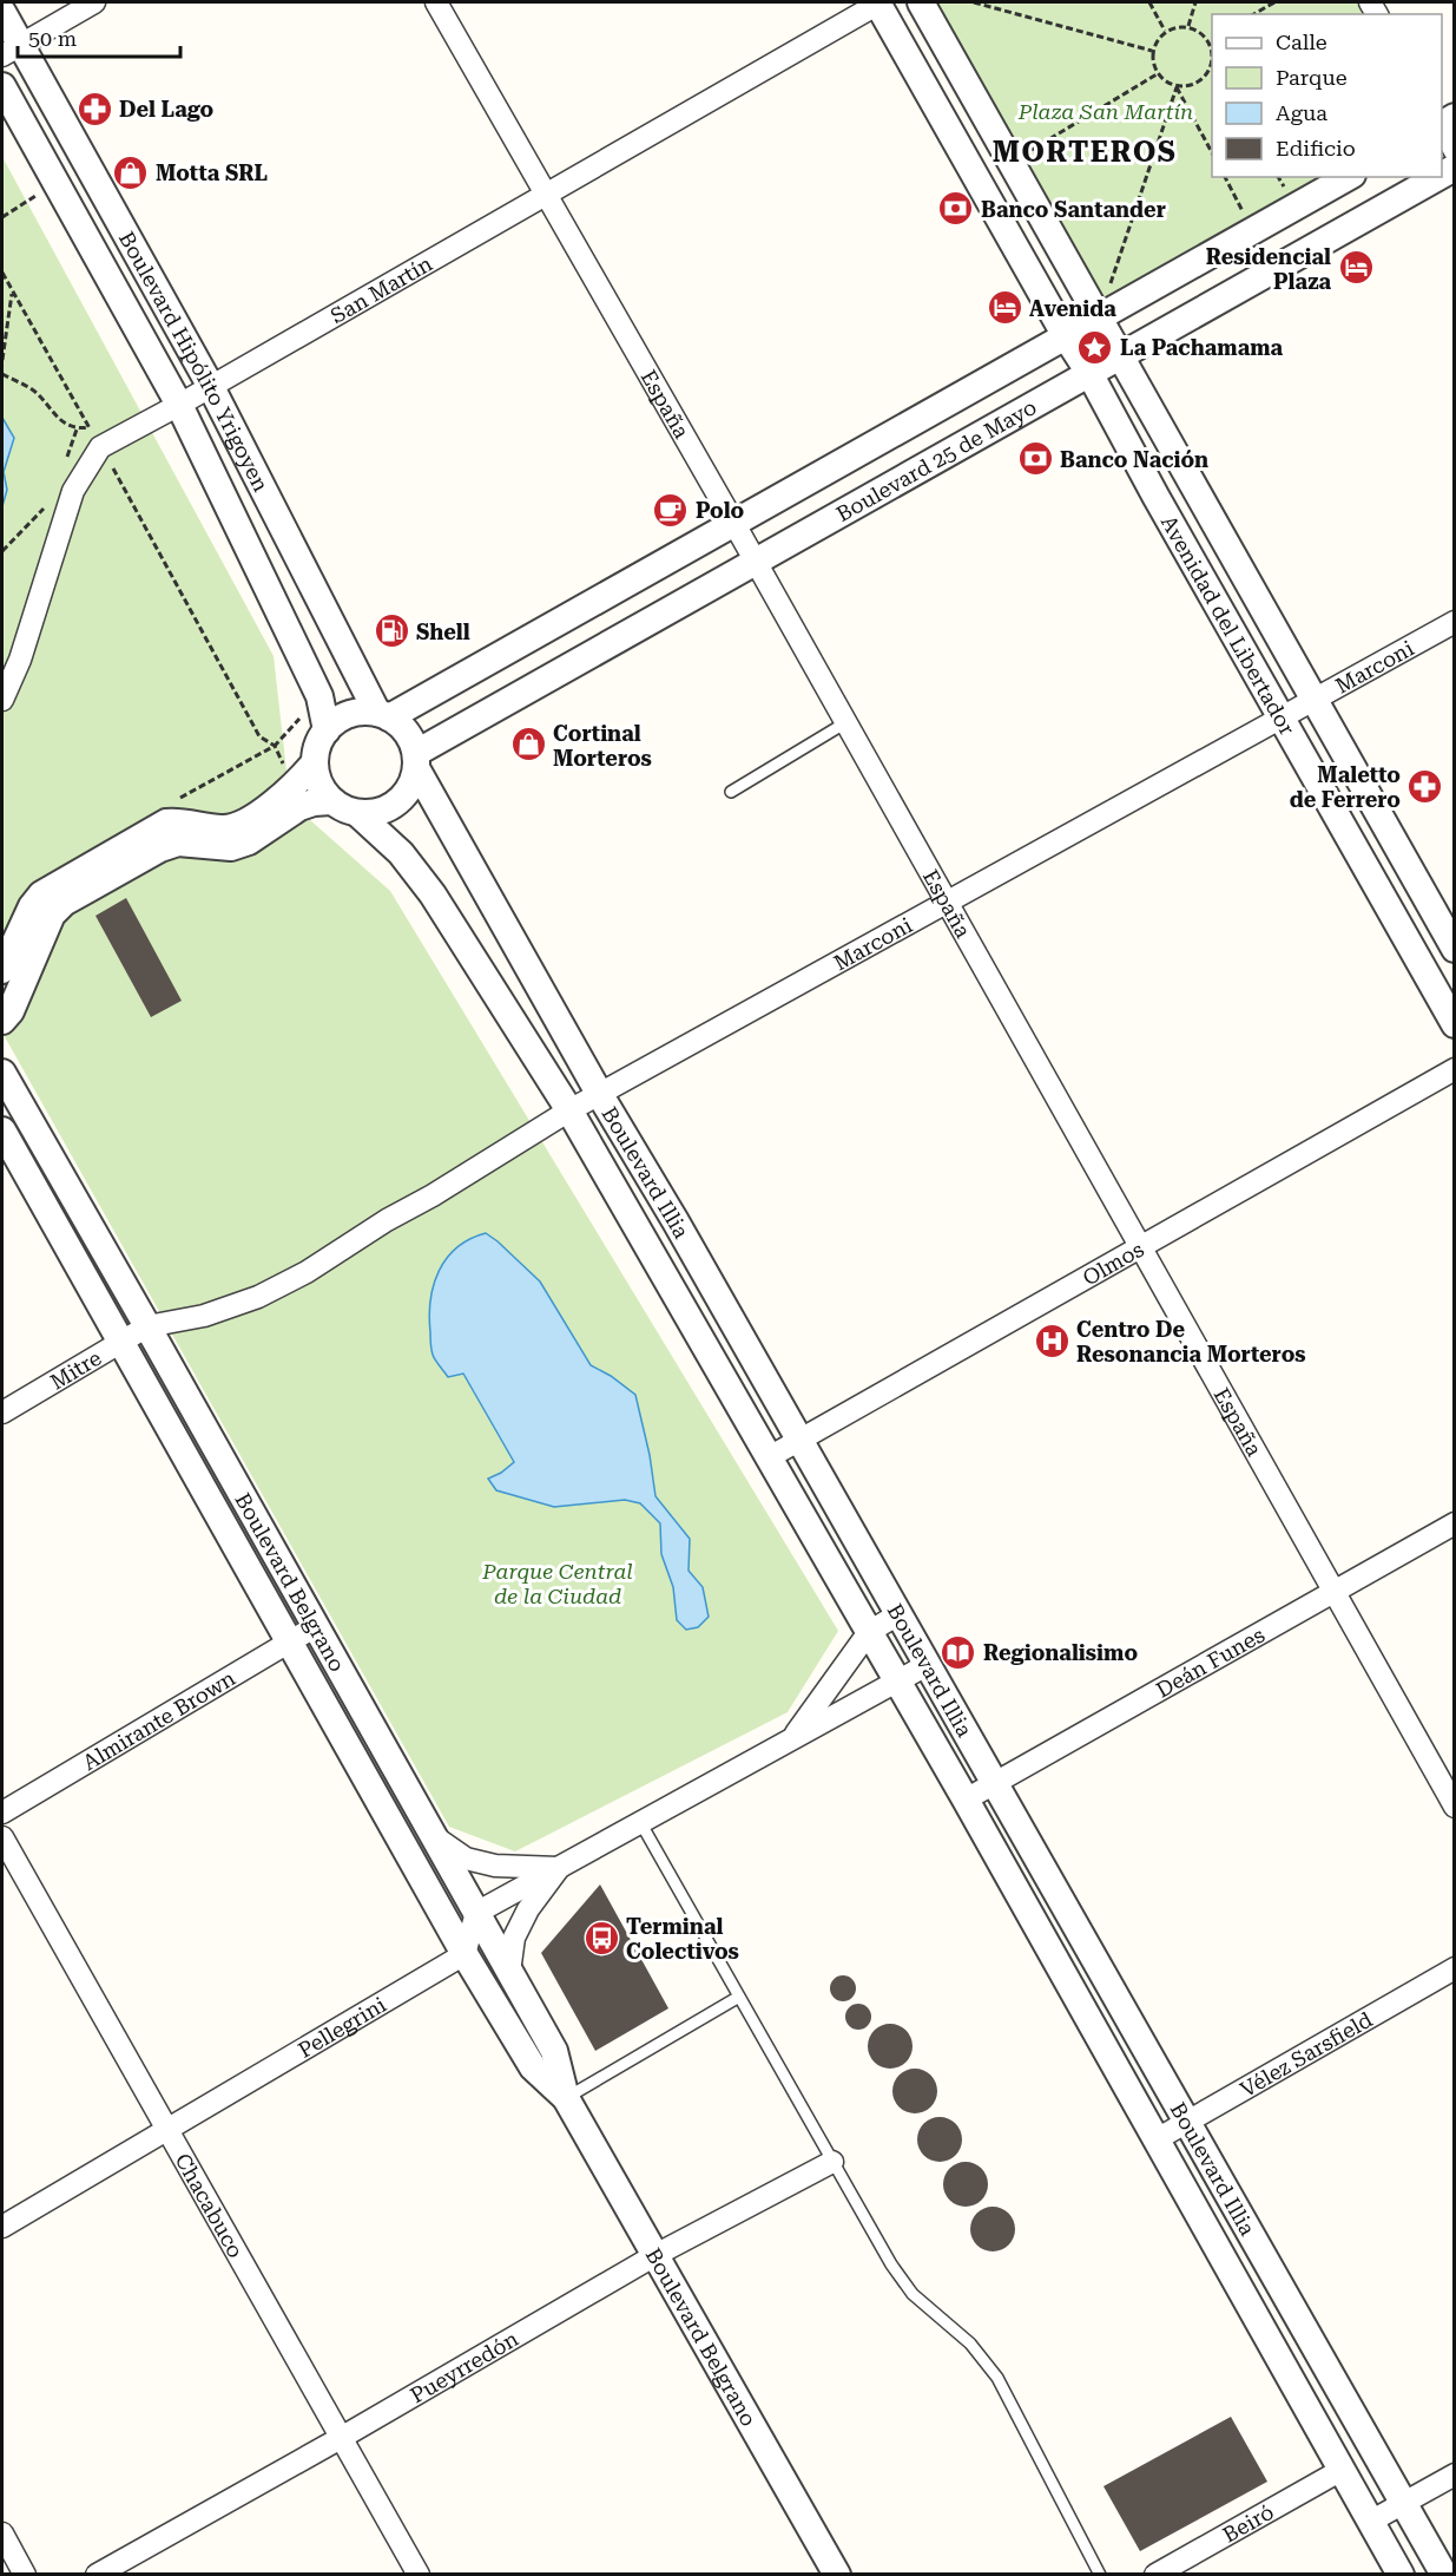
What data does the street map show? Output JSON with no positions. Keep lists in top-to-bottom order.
{
  "streets": {
    "street": [
      "San Martín",
      "Boulevard Hipólito Yrigoyen",
      "España",
      "Boulevard 25 de Mayo",
      "Avenidad del Libertador",
      "Marconi",
      "Boulevard Illia",
      "Olmos",
      "Mitre",
      "Boulevard Belgrano",
      "Deán Funes",
      "Almirante Brown",
      "Pellegrini",
      "Vélez Sarsfield",
      "Chacabuco",
      "Pueyrredón",
      "Beiró"
    ]
  },
  "crossings": [
    ["San Martín", "Boulevard Hipólito Yrigoyen"],
    ["San Martín", "España"],
    ["San Martín", "Avenidad del Libertador"],
    ["Boulevard Hipólito Yrigoyen", "Boulevard 25 de Mayo"],
    ["Boulevard Hipólito Yrigoyen", "Boulevard Illia"],
    ["España", "Boulevard 25 de Mayo"],
    ["España", "Marconi"],
    ["España", "Olmos"],
    ["España", "Deán Funes"],
    ["Boulevard 25 de Mayo", "Avenidad del Libertador"],
    ["Boulevard 25 de Mayo", "Boulevard Illia"],
    ["Avenidad del Libertador", "Marconi"],
    ["Marconi", "Boulevard Illia"],
    ["Marconi", "Mitre"],
    ["Boulevard Illia", "Olmos"],
    ["Boulevard Illia", "Deán Funes"],
    ["Boulevard Illia", "Vélez Sarsfield"],
    ["Boulevard Illia", "Beiró"],
    ["Mitre", "Boulevard Belgrano"],
    ["Boulevard Belgrano", "Almirante Brown"],
    ["Boulevard Belgrano", "Pellegrini"],
    ["Boulevard Belgrano", "Pueyrredón"],
    ["Pellegrini", "Chacabuco"],
    ["Chacabuco", "Pueyrredón"]
  ],
  "districts": ["MORTEROS"],
  "parks": ["Plaza San Martín", "Parque Central de la Ciudad"],
  "places": {
    "pharmacy": ["Del Lago", "Maletto de Ferrero"],
    "shop": ["Motta SRL", "Cortinal Morteros"],
    "bank": ["Banco Santander", "Banco Nación"],
    "hotel": ["Residencial Plaza", "Avenida"],
    "place": ["La Pachamama"],
    "cafe": ["Polo"],
    "fuel station": ["Shell"],
    "hospital": ["Centro De Resonancia Morteros"],
    "library": ["Regionalisimo"],
    "bus stop": ["Terminal Colectivos"]
  },
  "legend": [
    "Calle",
    "Parque",
    "Agua",
    "Edificio"
  ],
  "scale_bar": "50 m"
}
